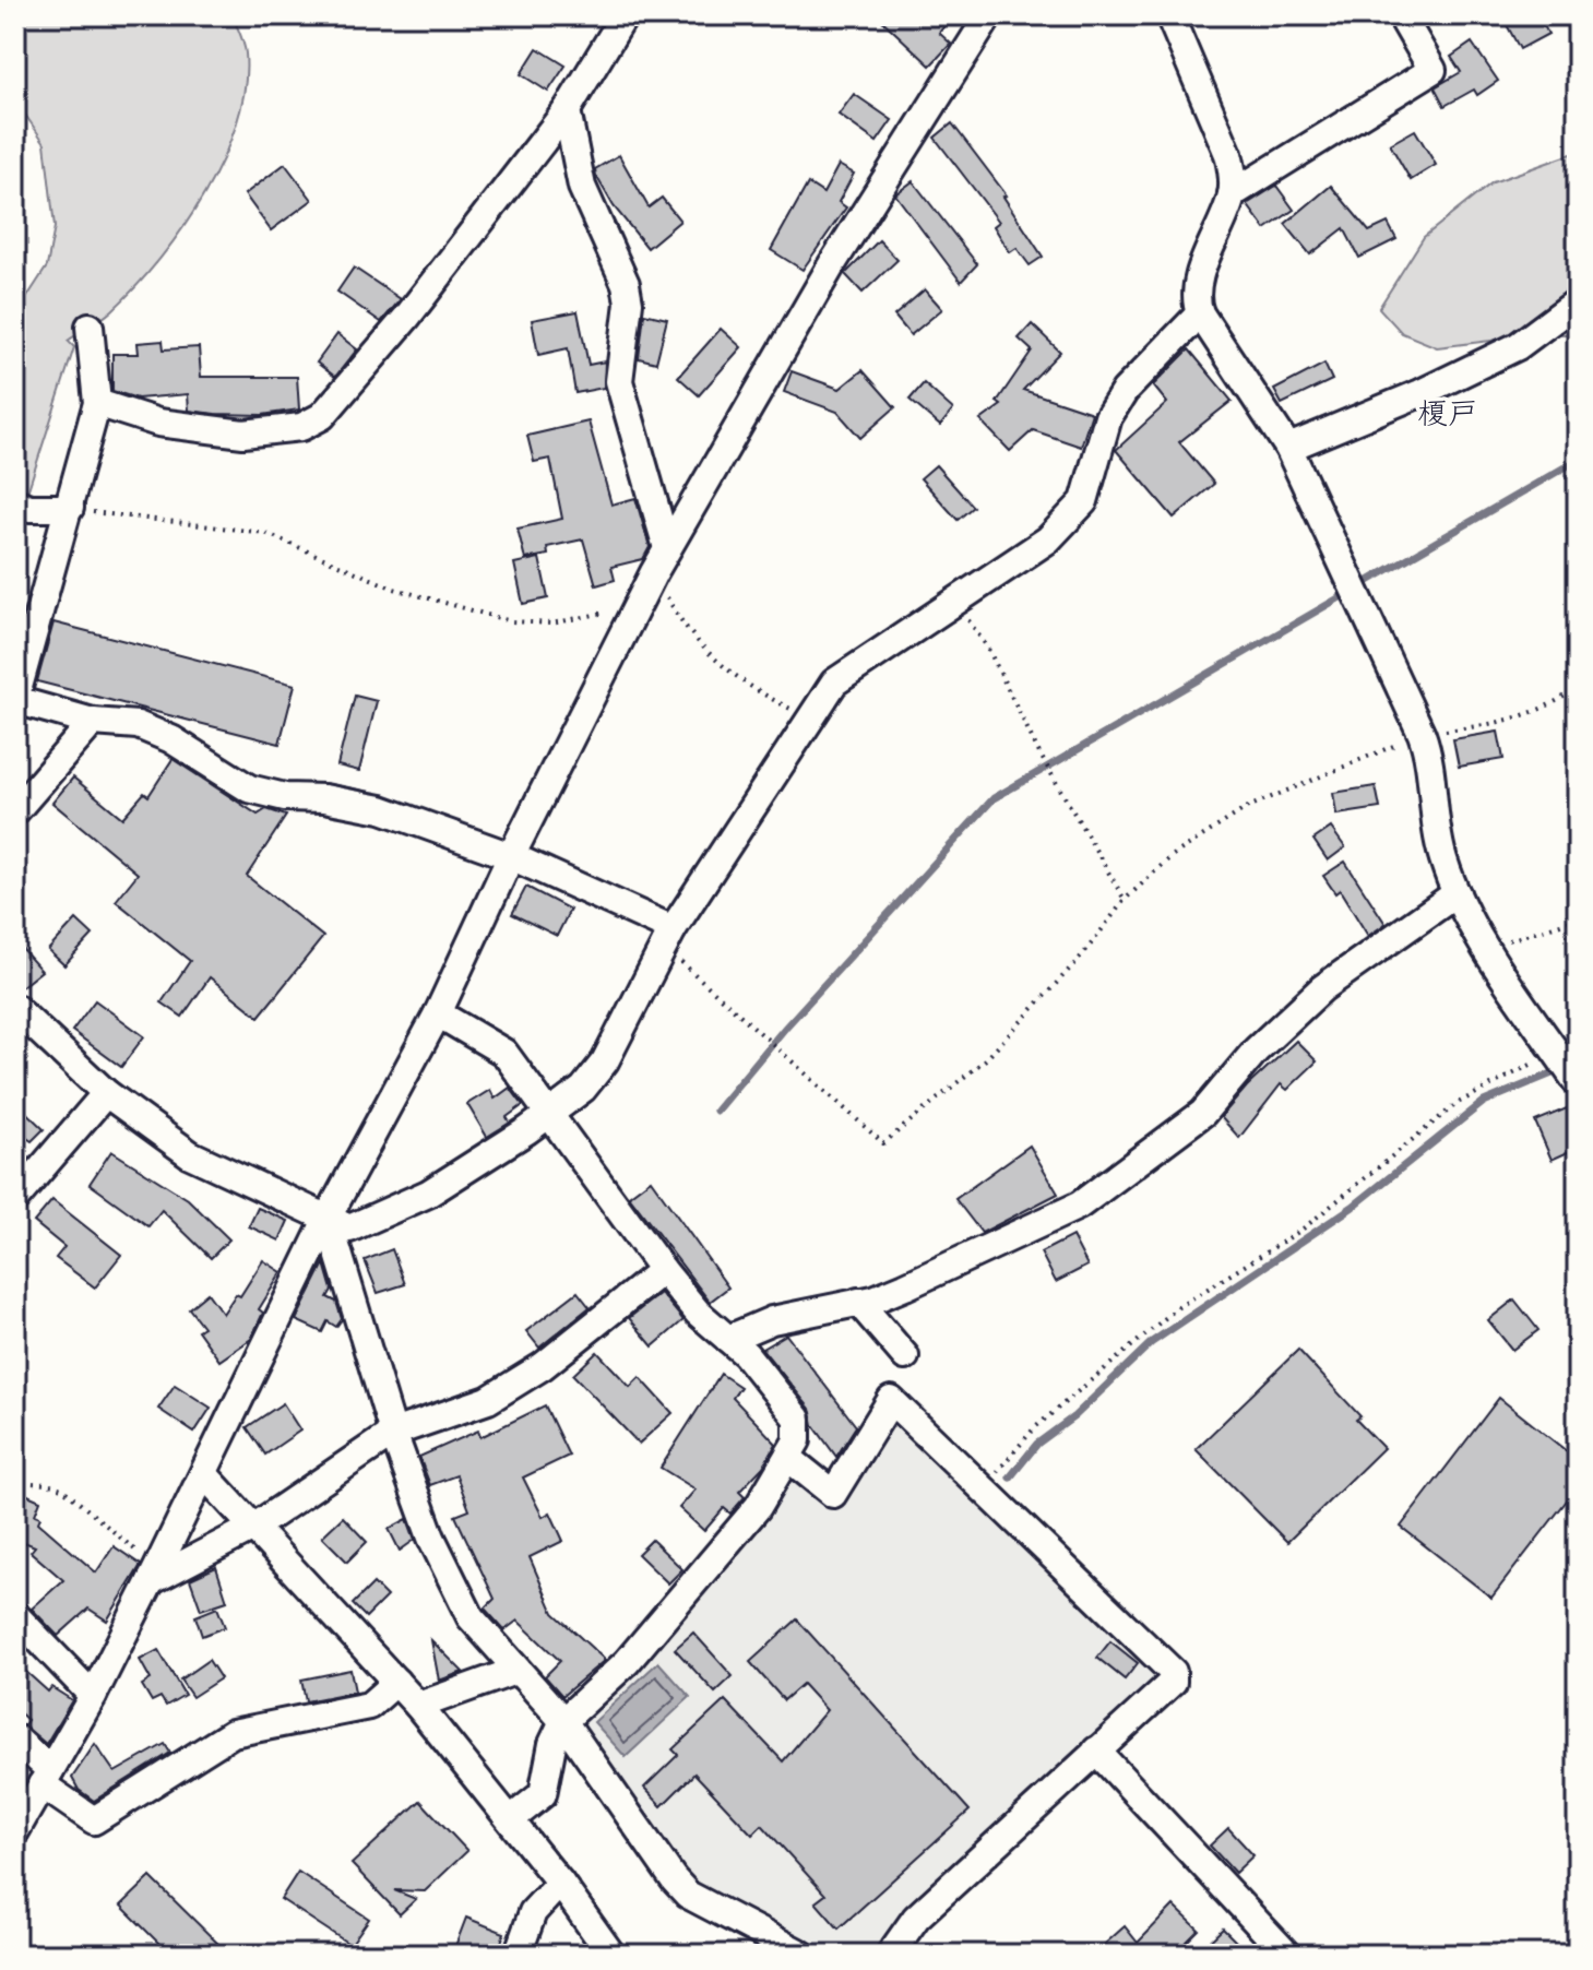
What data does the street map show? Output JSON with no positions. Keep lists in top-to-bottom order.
{
  "districts": ["榎戸"]
}
